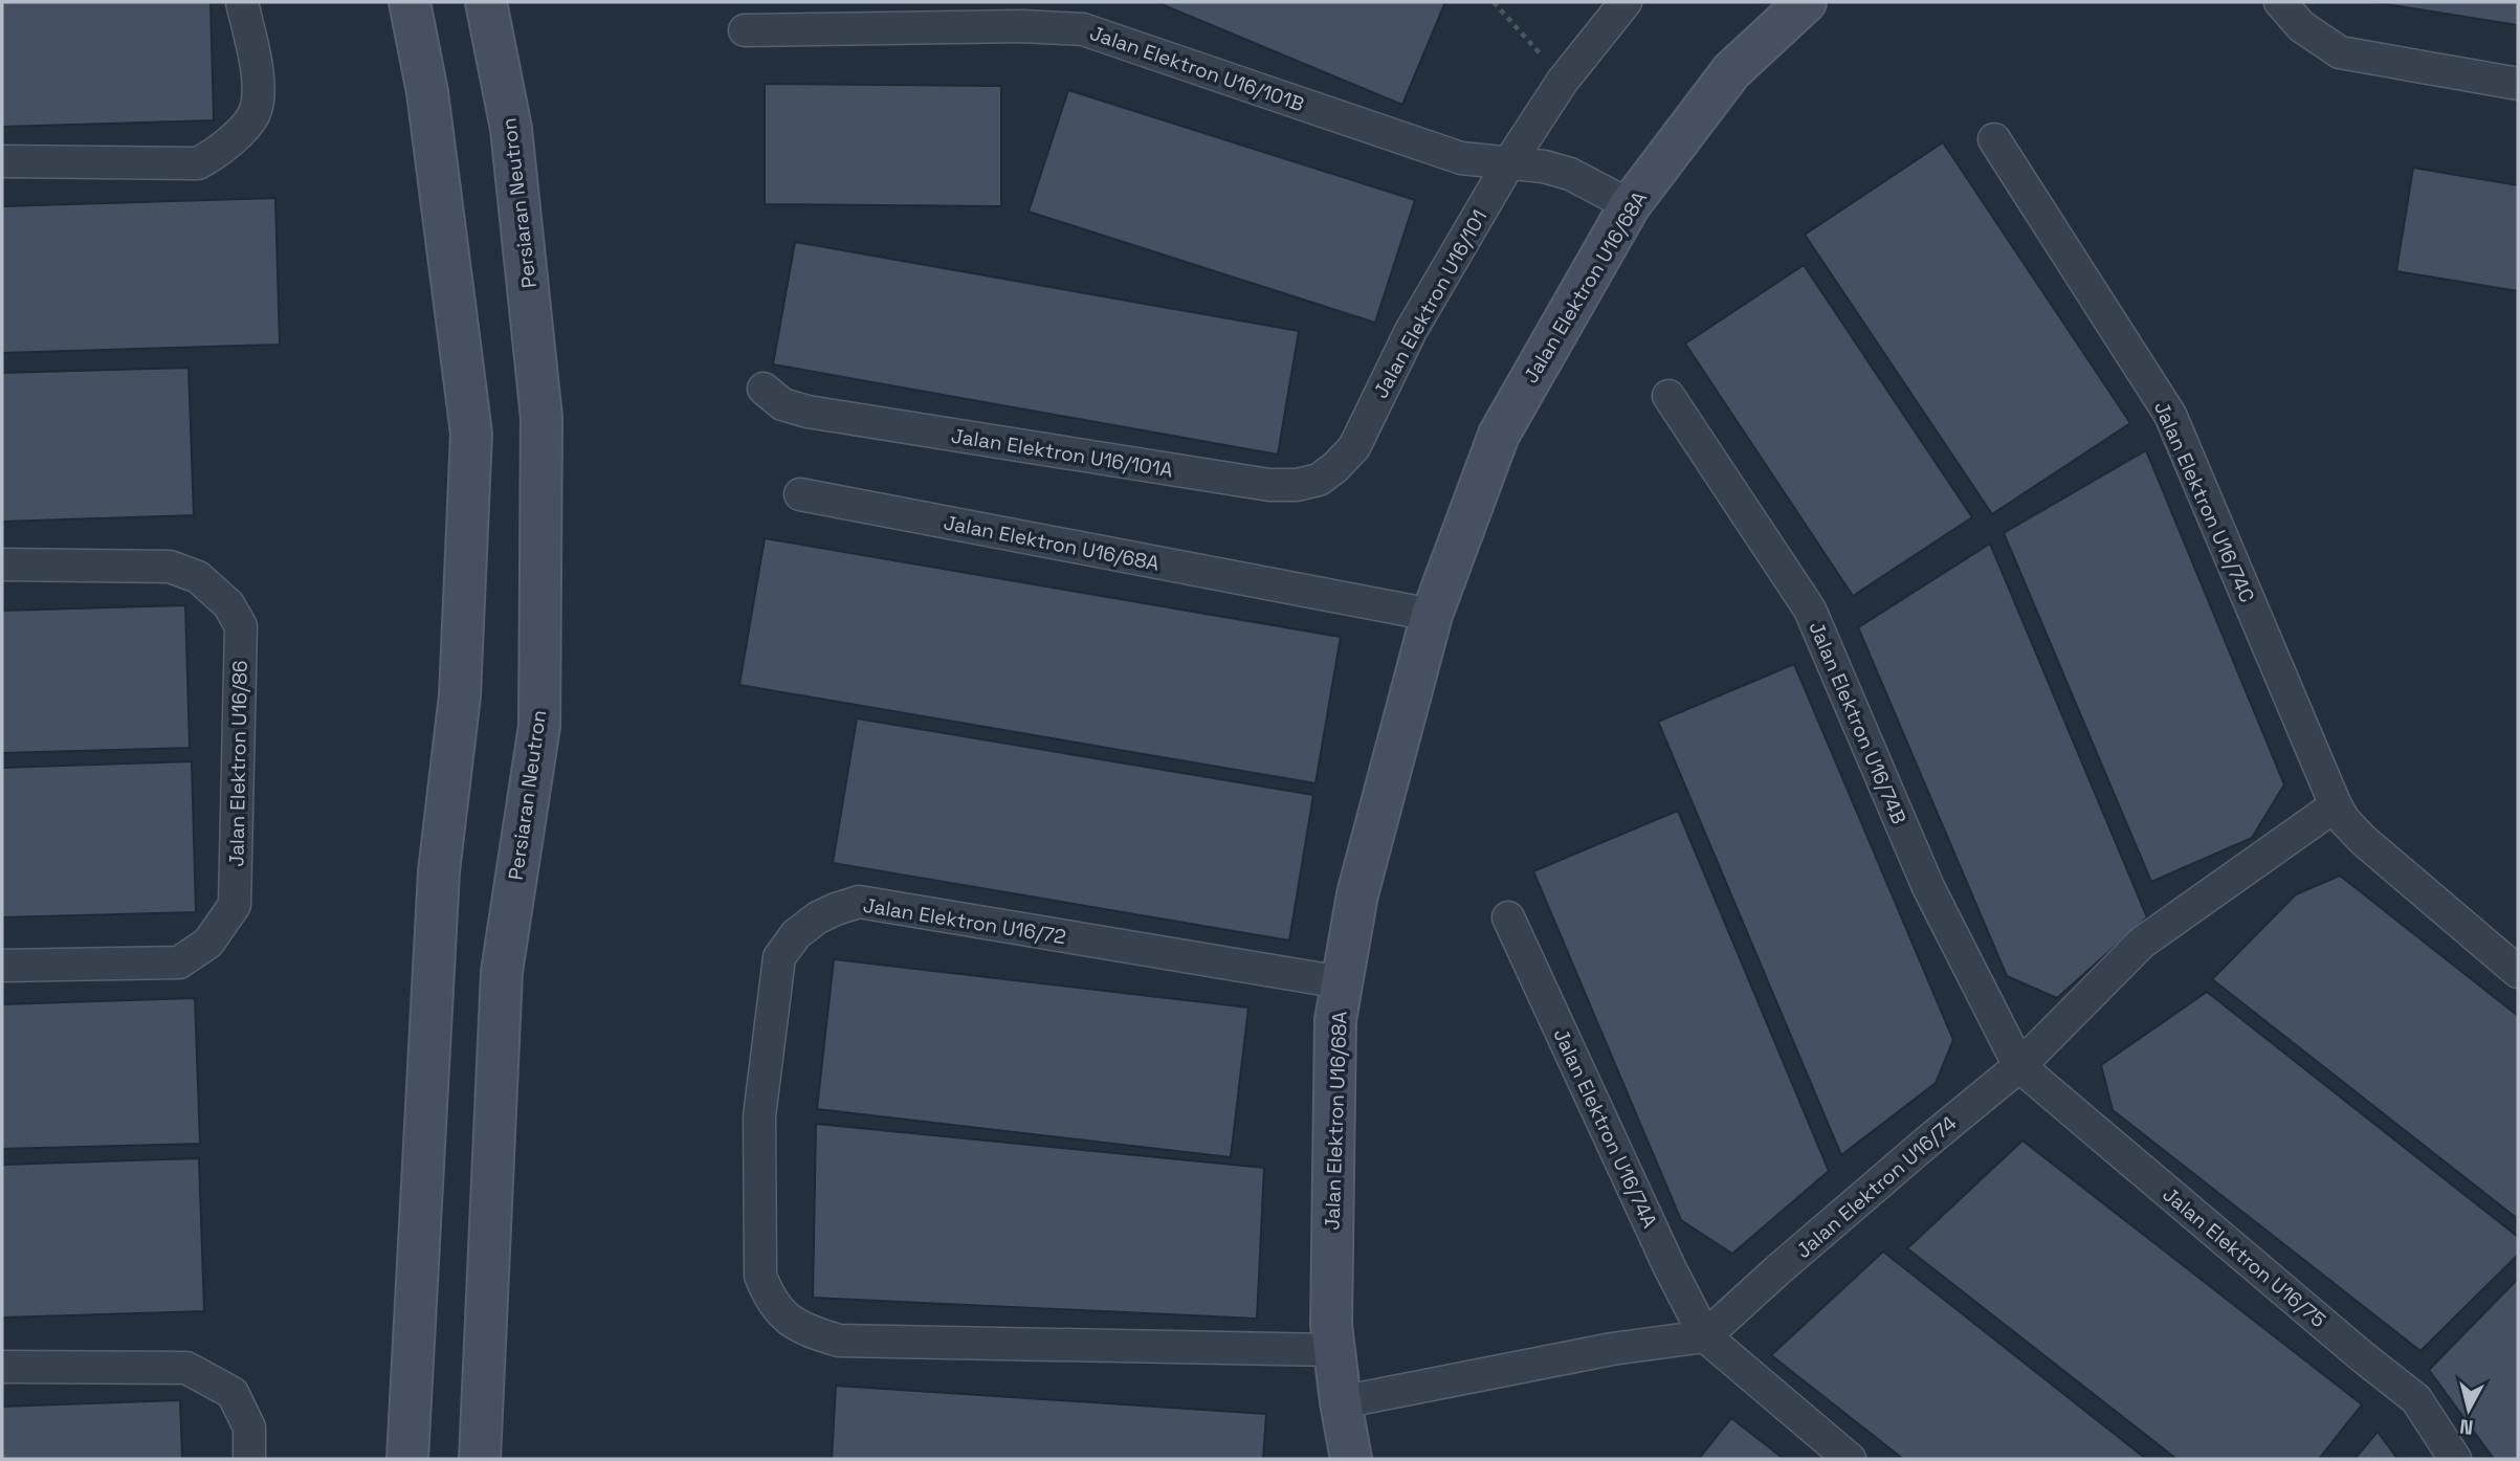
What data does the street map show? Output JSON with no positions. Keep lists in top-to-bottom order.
{
  "streets": {
    "street": [
      "Jalan Elektron U16/101B",
      "Persiaran Neutron",
      "Jalan Elektron U16/68A",
      "Jalan Elektron U16/101",
      "Jalan Elektron U16/101A",
      "Jalan Elektron U16/74C",
      "Jalan Elektron U16/74B",
      "Jalan Elektron U16/86",
      "Jalan Elektron U16/72",
      "Jalan Elektron U16/74A",
      "Jalan Elektron U16/74",
      "Jalan Elektron U16/75"
    ]
  },
  "crossings": [
    ["Jalan Elektron U16/101B", "Jalan Elektron U16/101"],
    ["Jalan Elektron U16/68A", "Jalan Elektron U16/72"],
    ["Jalan Elektron U16/101", "Jalan Elektron U16/101A"],
    ["Jalan Elektron U16/74C", "Jalan Elektron U16/74"],
    ["Jalan Elektron U16/74B", "Jalan Elektron U16/74"],
    ["Jalan Elektron U16/74B", "Jalan Elektron U16/75"],
    ["Jalan Elektron U16/74A", "Jalan Elektron U16/74"],
    ["Jalan Elektron U16/74", "Jalan Elektron U16/75"]
  ],
  "north": "bottom"
}
